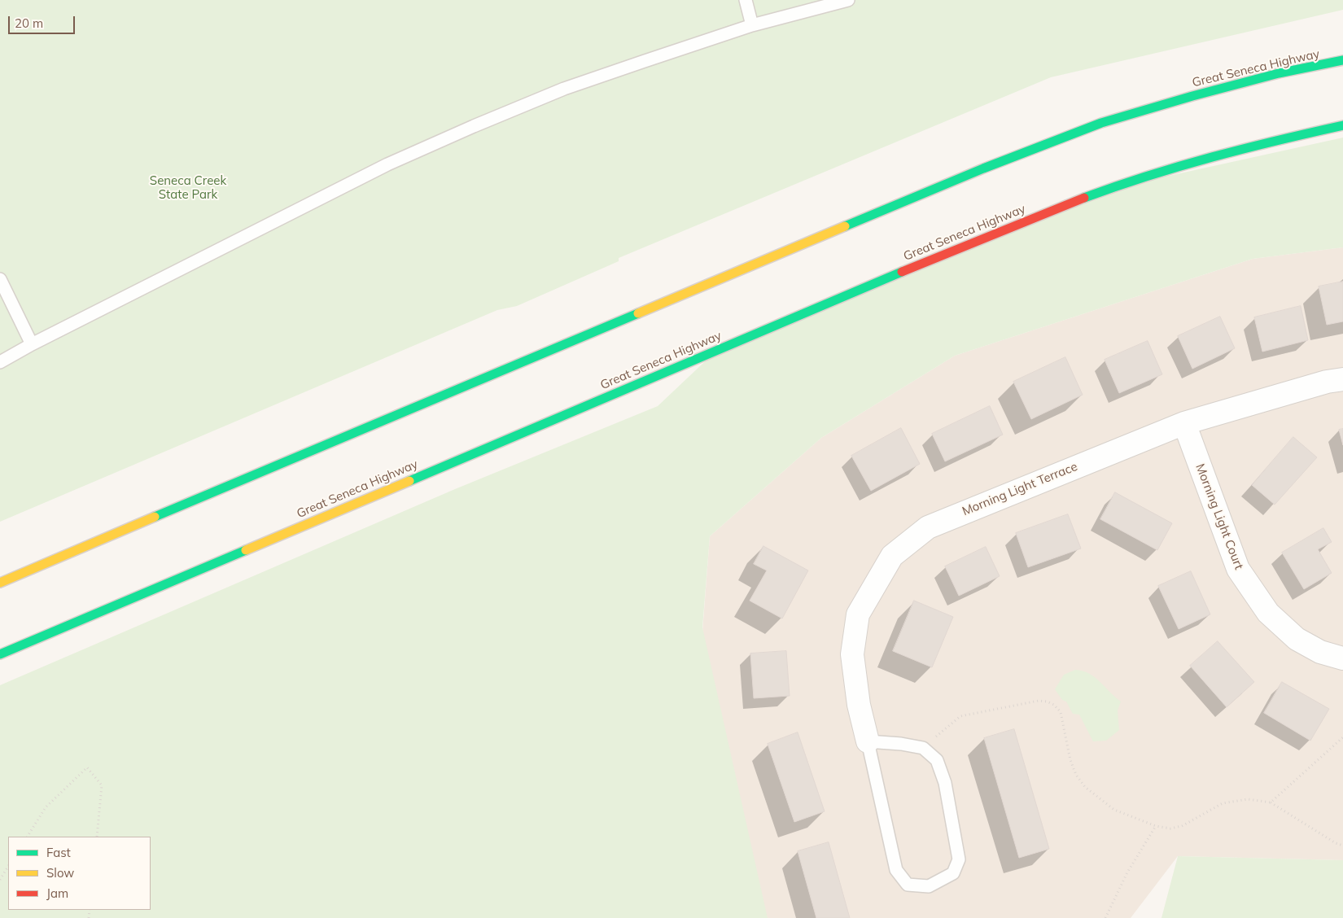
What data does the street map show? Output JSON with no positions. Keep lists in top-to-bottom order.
{
  "streets": {
    "main road": ["Great Seneca Highway"],
    "street": ["Morning Light Terrace", "Morning Light Court"]
  },
  "crossings": [
    ["Morning Light Terrace", "Morning Light Court"]
  ],
  "parks": ["Seneca Creek State Park"],
  "legend": ["Fast", "Slow", "Jam"],
  "scale_bar": "20 m"
}
